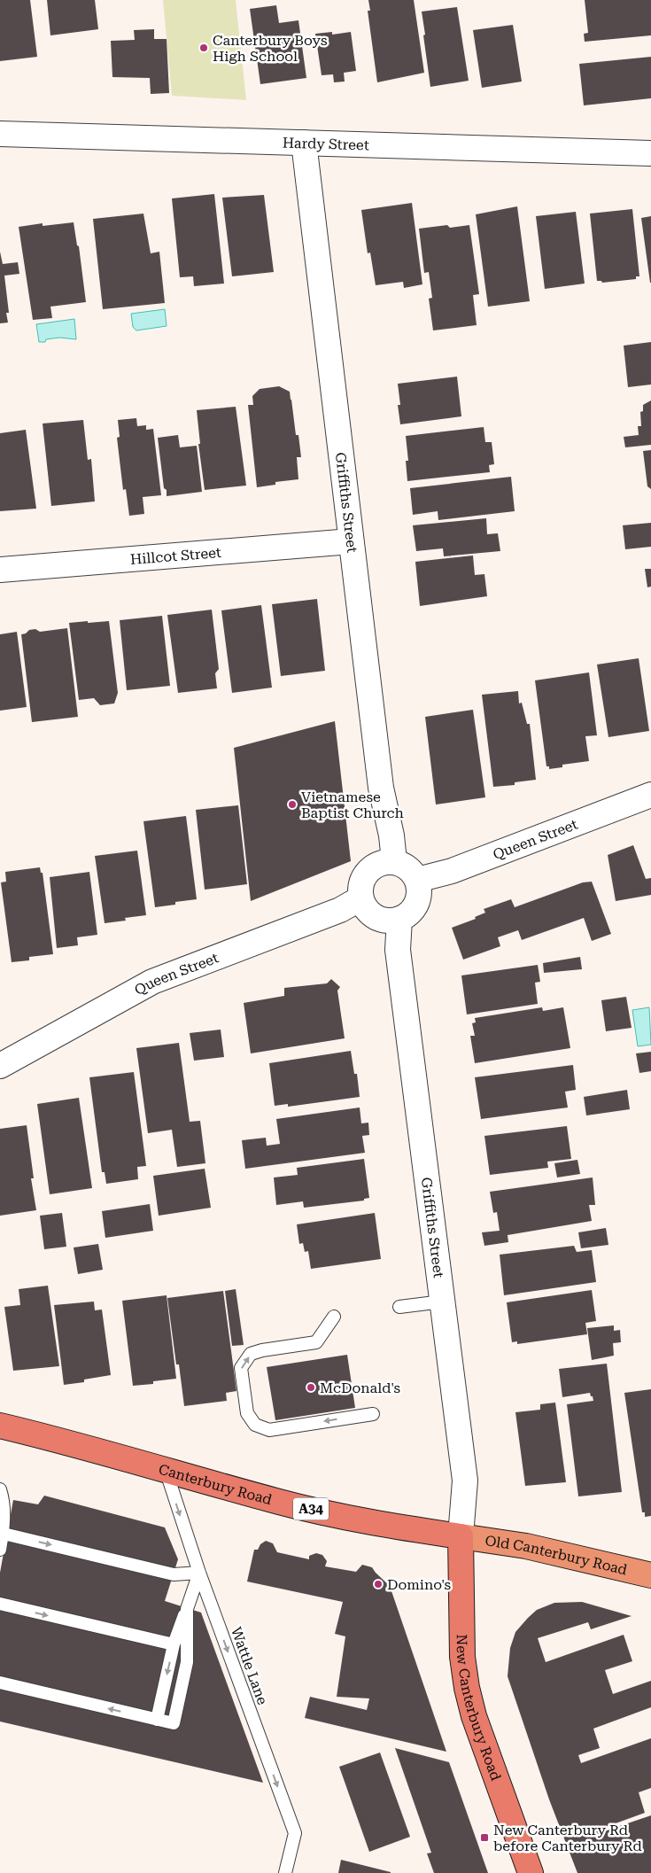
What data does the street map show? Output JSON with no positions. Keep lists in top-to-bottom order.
{
  "streets": {
    "highway": ["Canterbury Road", "A34", "New Canterbury Road"],
    "main road": ["Old Canterbury Road"],
    "street": [
      "Hardy Street",
      "Griffiths Street",
      "Hillcot Street",
      "Queen Street"
    ],
    "lane": ["Wattle Lane"]
  },
  "crossings": [
    ["Hardy Street", "Griffiths Street"],
    ["Griffiths Street", "Hillcot Street"],
    ["Griffiths Street", "Queen Street"],
    ["Griffiths Street", "Canterbury Road"],
    ["Griffiths Street", "Old Canterbury Road"],
    ["Griffiths Street", "New Canterbury Road"],
    ["Canterbury Road", "Old Canterbury Road"],
    ["Canterbury Road", "Wattle Lane"],
    ["Canterbury Road", "New Canterbury Road"],
    ["Old Canterbury Road", "New Canterbury Road"]
  ],
  "one_way": ["Wattle Lane"],
  "places": {
    "other": [
      "Canterbury Boys High School",
      "Vietnamese Baptist Church",
      "McDonald's",
      "Domino's"
    ],
    "transit": ["New Canterbury Rd before Canterbury Rd"]
  }
}
